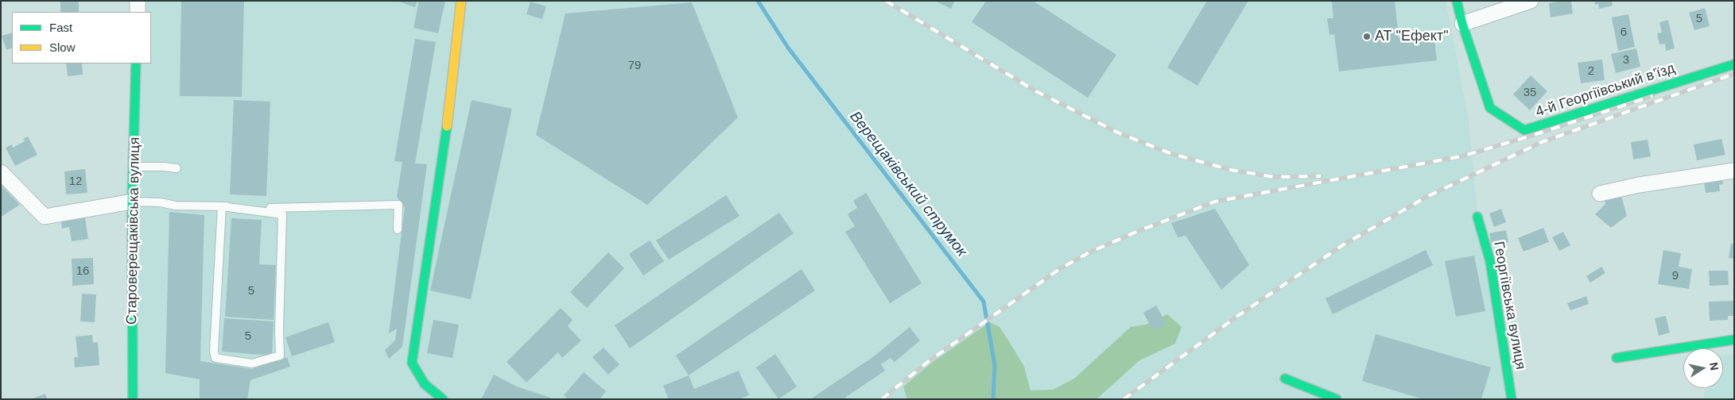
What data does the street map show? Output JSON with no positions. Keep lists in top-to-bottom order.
{
  "streets": {
    "street": ["4-й Георгіївський в’їзд", "Староверещаківська вулиця", "Георгіївська вулиця"]
  },
  "water": ["Верещаківський струмок"],
  "places": ["АТ \"Ефект\""],
  "house_numbers": [
    "5",
    "6",
    "3",
    "79",
    "2",
    "35",
    "12",
    "16",
    "9",
    "5",
    "5"
  ],
  "legend": ["Fast", "Slow"],
  "north": "right"
}
